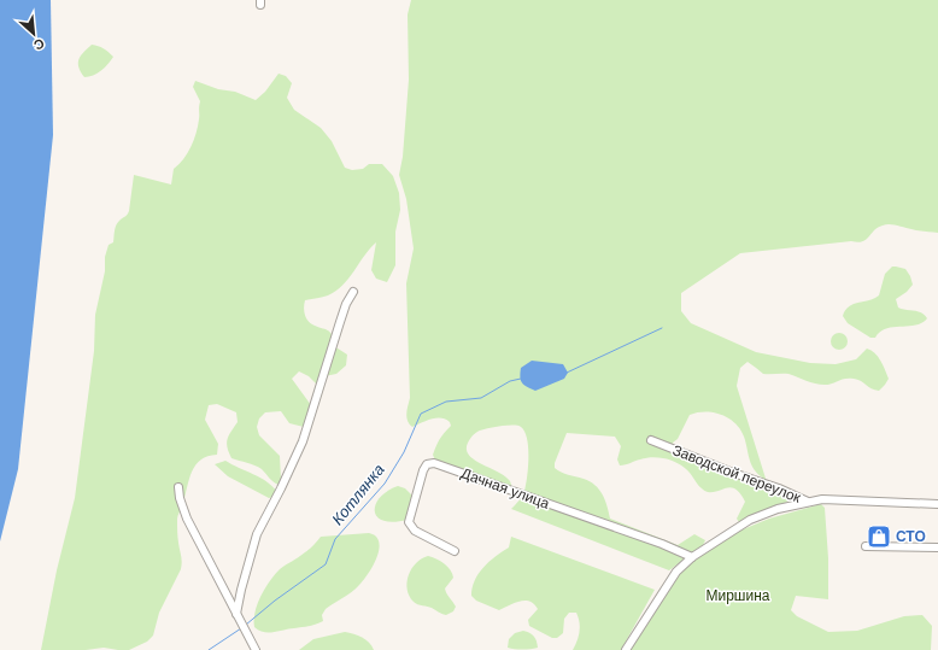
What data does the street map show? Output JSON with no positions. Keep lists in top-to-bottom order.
{
  "streets": {
    "street": ["Заводской переулок", "Дачная улица"]
  },
  "water": ["Котлянка"],
  "parks": ["Миршина"],
  "places": {
    "shop": ["СТО"]
  },
  "north": "bottom right"
}
